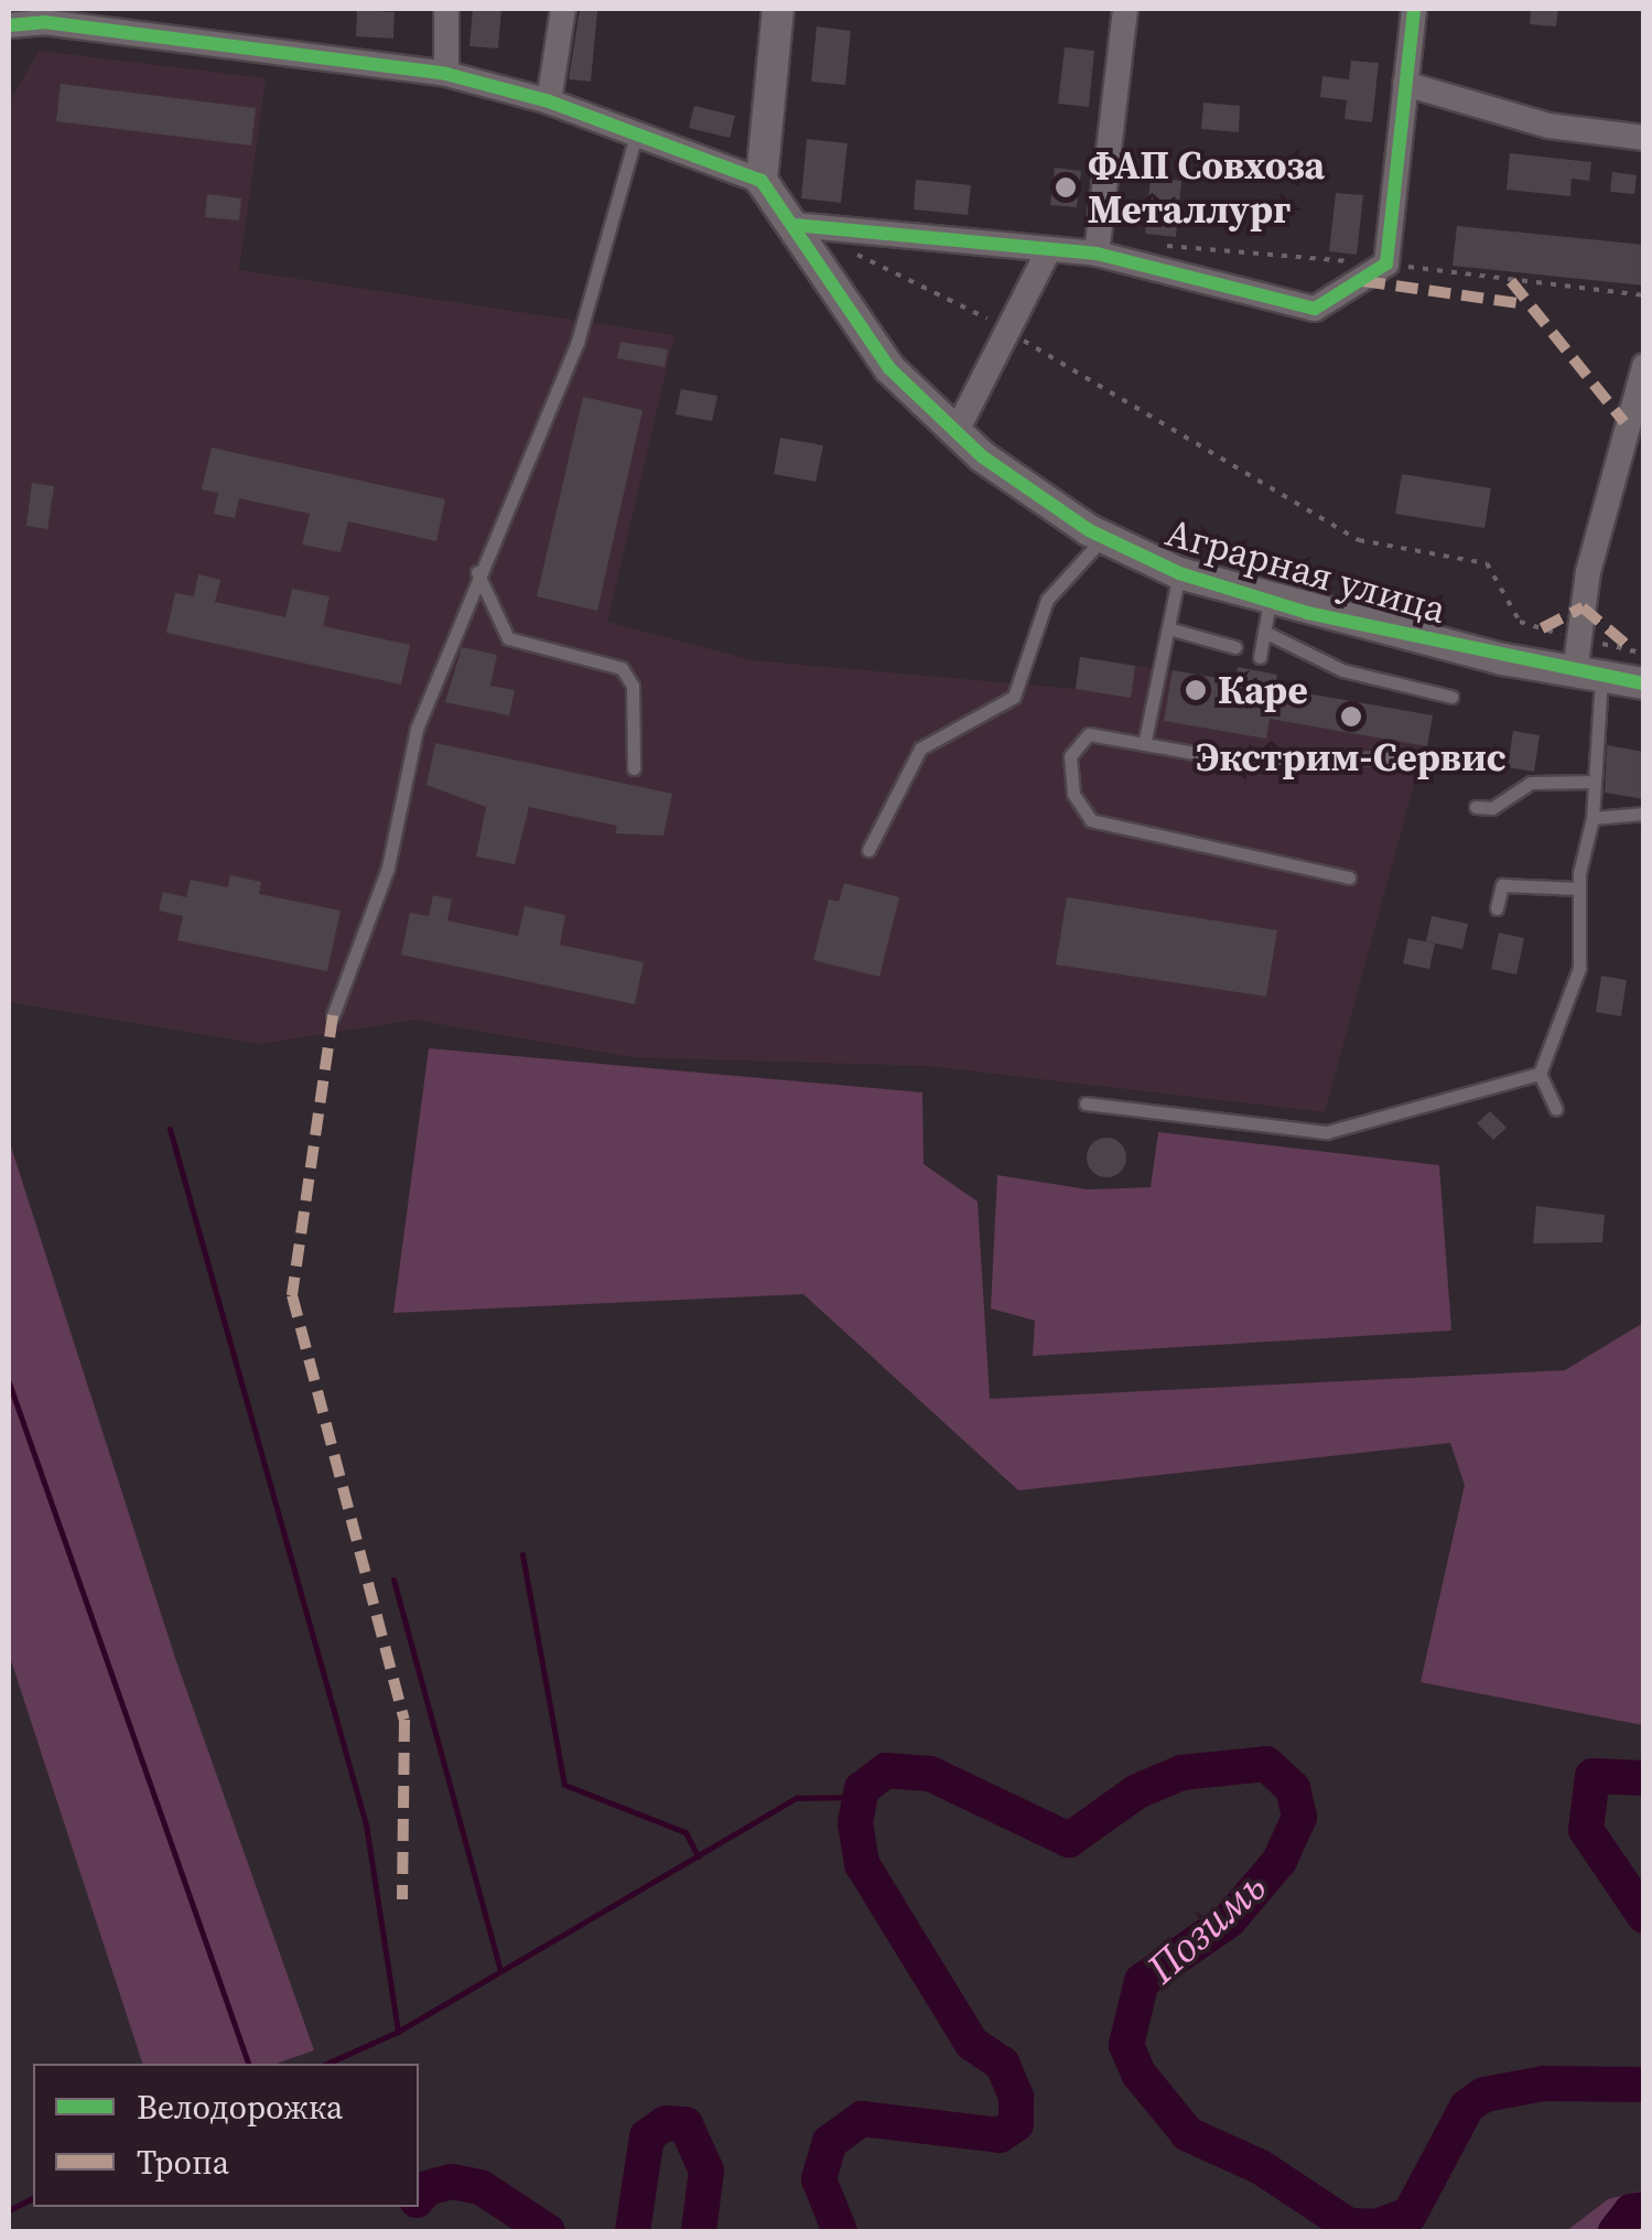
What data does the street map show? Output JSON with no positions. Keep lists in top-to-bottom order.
{
  "streets": {
    "street": ["Аграрная улица"]
  },
  "water": ["Позимь"],
  "places": ["ФАП Совхоза Металлург", "Каре", "Экстрим-Сервис"],
  "legend": ["Велодорожка", "Тропа"]
}
